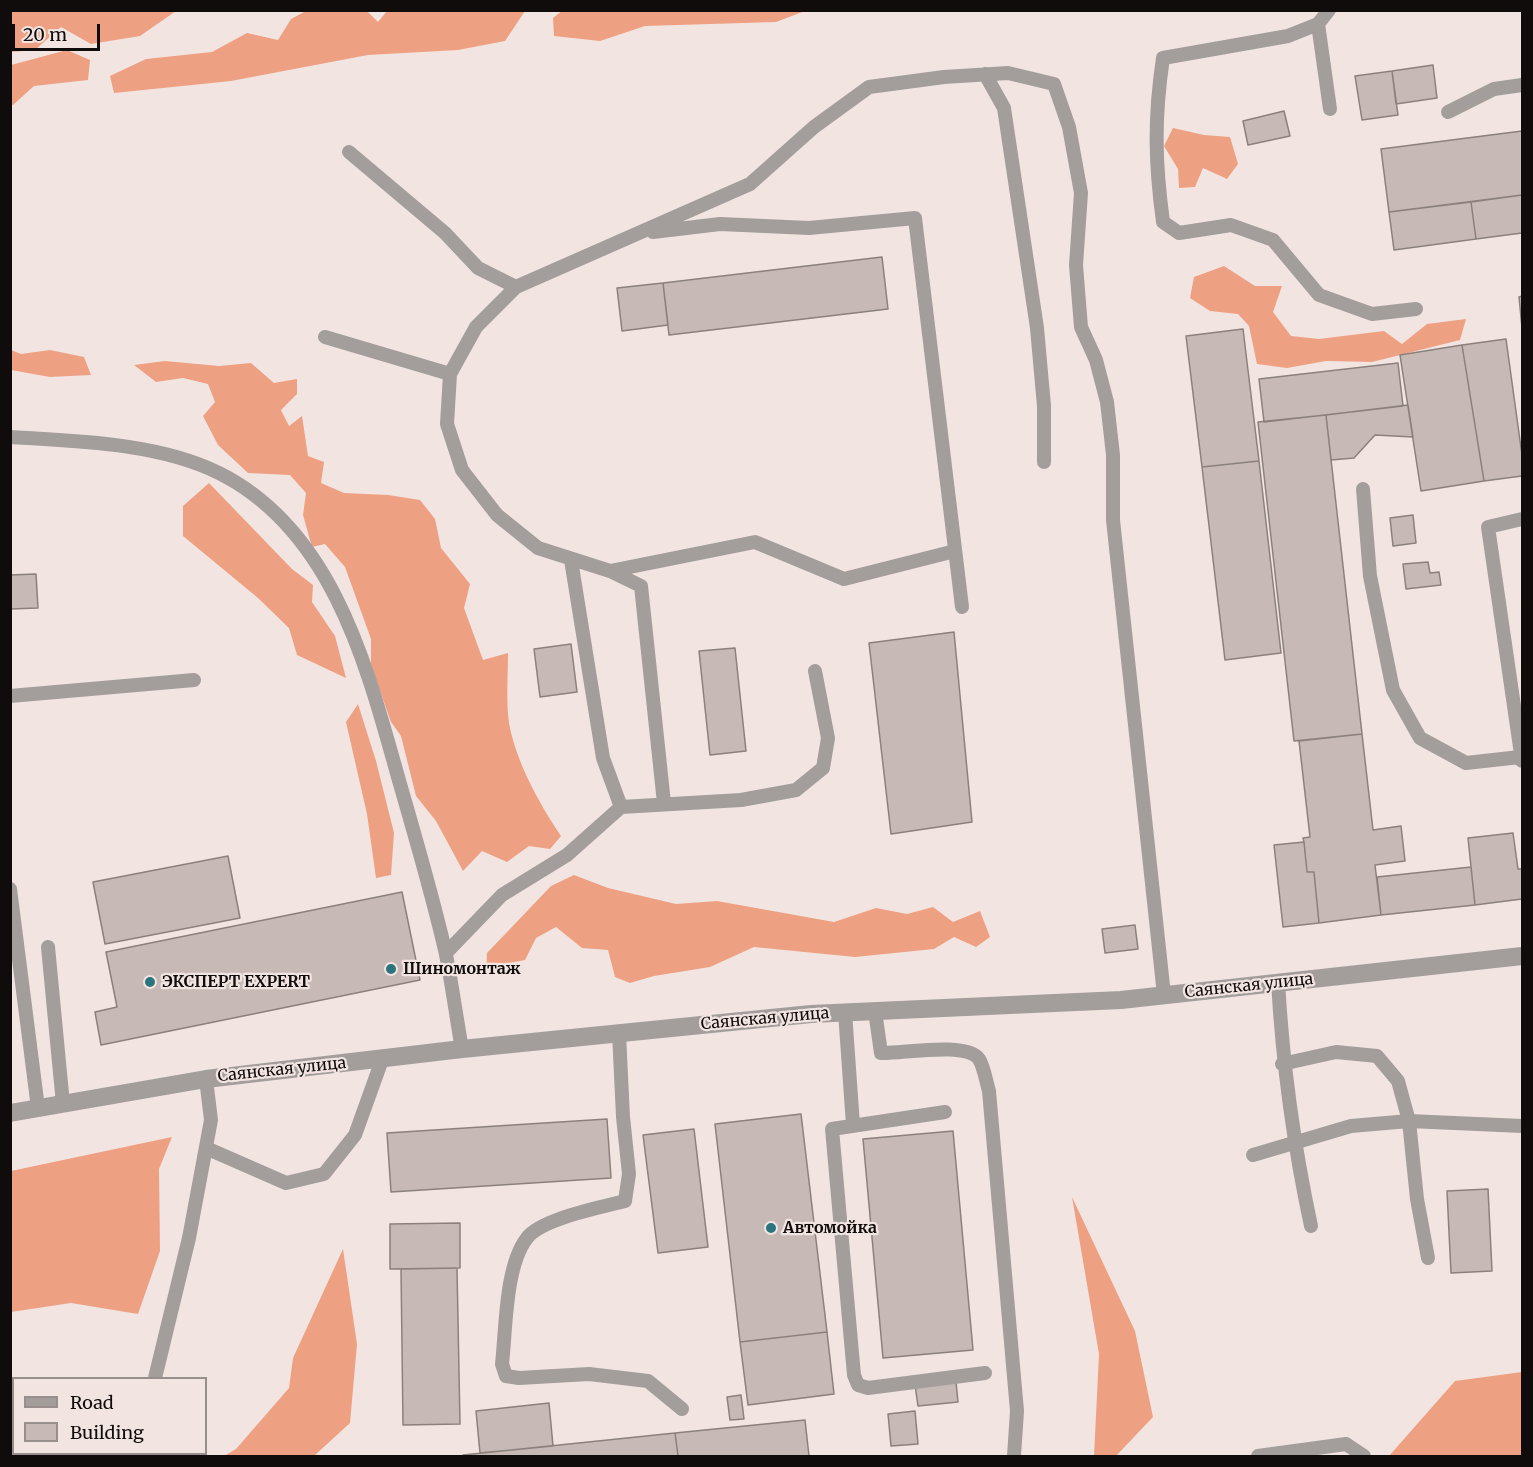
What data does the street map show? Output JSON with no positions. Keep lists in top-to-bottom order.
{
  "streets": {
    "street": ["Саянская улица"]
  },
  "places": ["Шиномонтаж", "ЭКСПЕРТ EXPERT", "Автомойка"],
  "legend": ["Road", "Building"],
  "scale_bar": "20 m"
}
